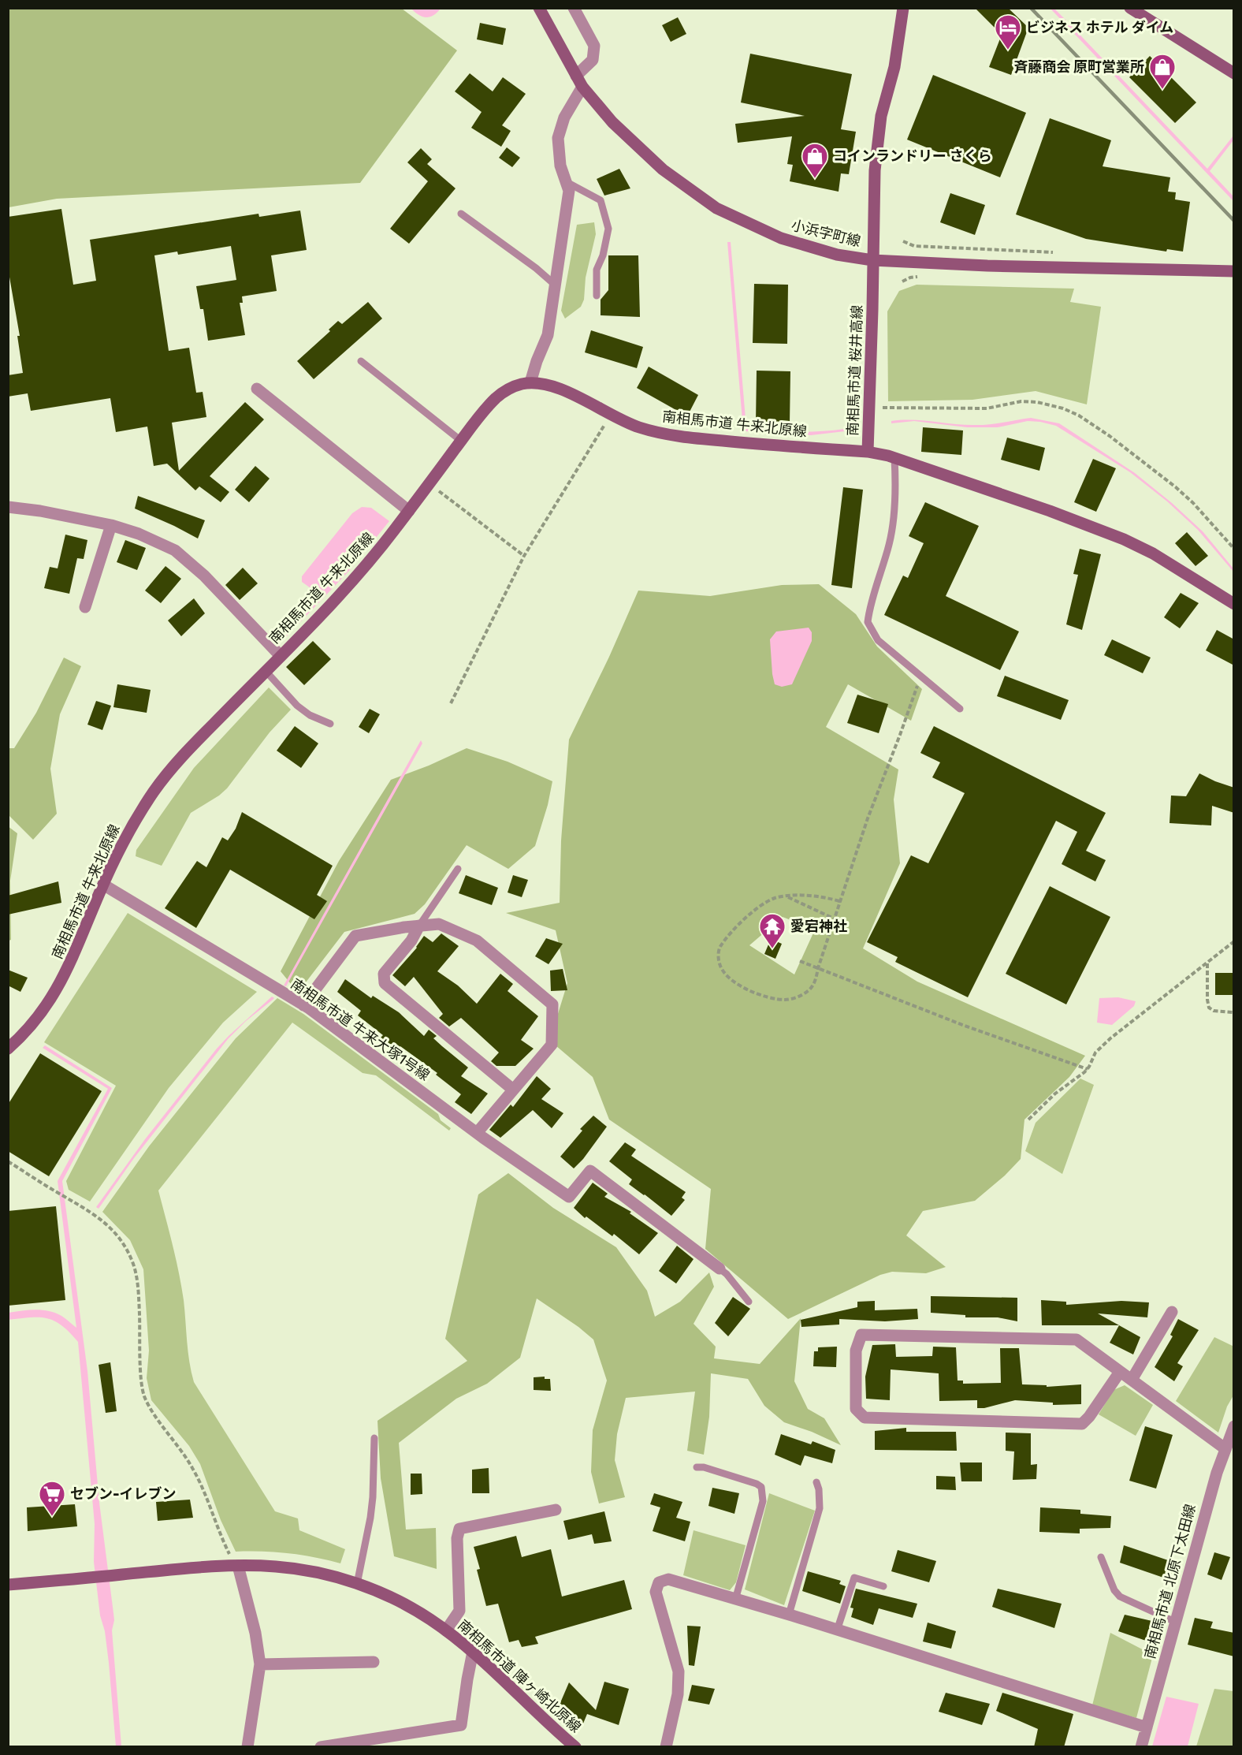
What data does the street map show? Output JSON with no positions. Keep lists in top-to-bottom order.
{
  "streets": {
    "street": [
      "小浜字町線",
      "南相馬市道 桜井高線",
      "南相馬市道 牛来北原線",
      "南相馬市道 牛来大塚1号線",
      "南相馬市道 北原下太田線",
      "南相馬市道 陣ヶ崎北原線"
    ]
  },
  "crossings": [
    ["小浜字町線", "南相馬市道 桜井高線"],
    ["南相馬市道 桜井高線", "南相馬市道 牛来北原線"],
    ["南相馬市道 牛来北原線", "南相馬市道 牛来大塚1号線"]
  ],
  "places": {
    "hotel": ["ビジネス ホテル ダイム"],
    "shop": ["斉藤商会 原町営業所", "コインランドリー さくら"],
    "temple": ["愛宕神社"],
    "supermarket": ["セブン-イレブン"]
  }
}
